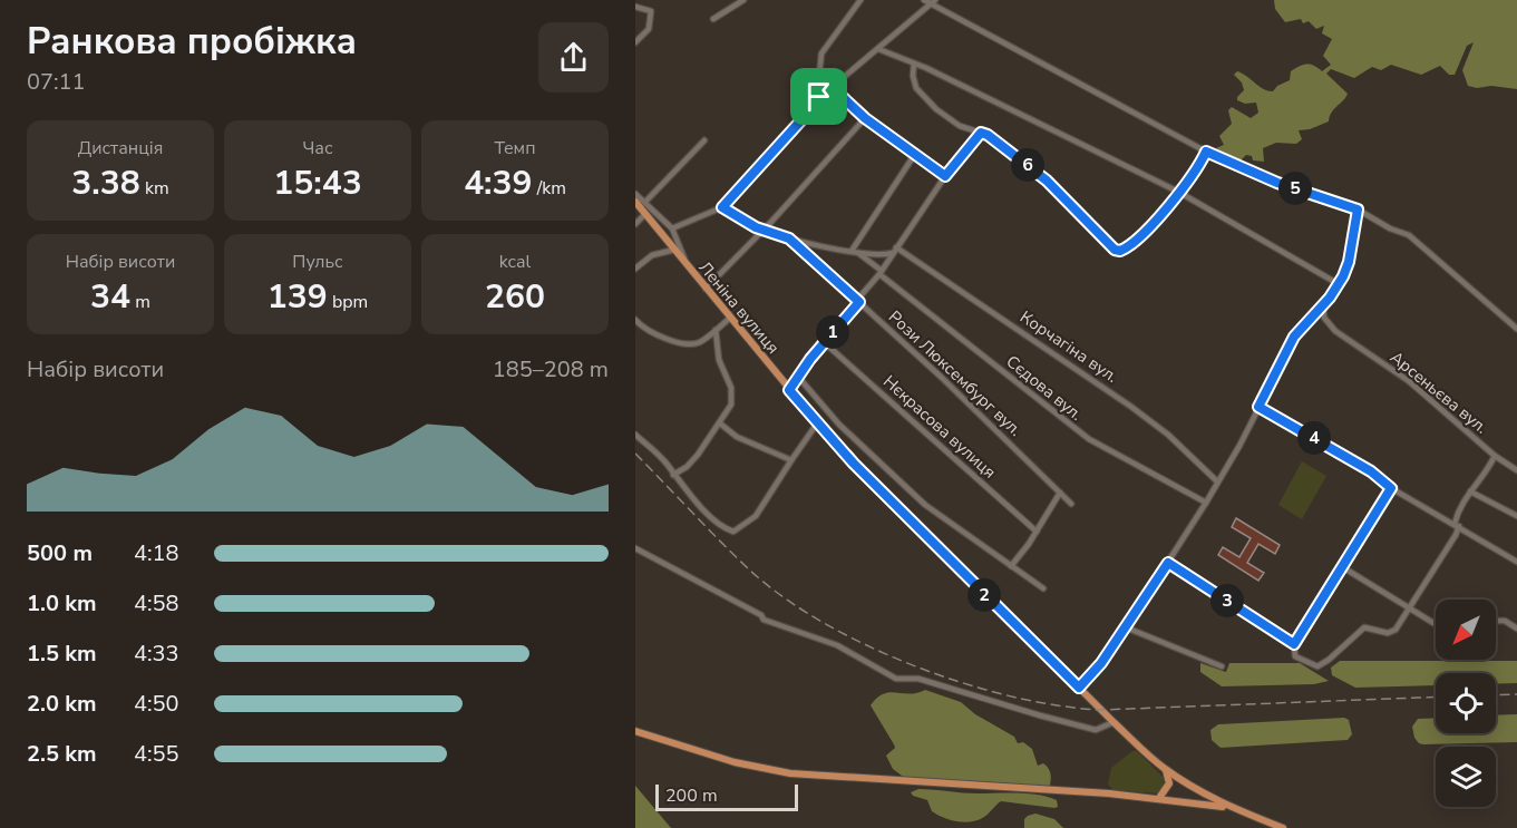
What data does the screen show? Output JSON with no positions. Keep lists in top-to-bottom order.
{
  "streets": {
    "main road": ["Леніна вулиця"],
    "street": [
      "Корчагіна вул.",
      "Рози Люксембург вул.",
      "Сєдова вул.",
      "Арсеньєва вул.",
      "Нєкрасова вулиця"
    ]
  },
  "scale_bar": "200 m",
  "north": "bottom left",
  "page": {
    "heading": ["Ранкова пробіжка", "07:11"],
    "stats": [
      ["Дистанція", "3.38 km"],
      ["Час", "15:43"],
      ["Темп", "4:39 /km"],
      ["Набір висоти", "34 m"],
      ["Пульс", "139 bpm"],
      ["kcal", "260"]
    ],
    "pins": [
      "6",
      "5",
      "1",
      "4",
      "2",
      "3"
    ],
    "chart": ["Набір висоти", "185–208 m"],
    "list": [
      {
        "name": "500 m",
        "note": "4:18"
      },
      {
        "name": "1.0 km",
        "note": "4:58"
      },
      {
        "name": "1.5 km",
        "note": "4:33"
      },
      {
        "name": "2.0 km",
        "note": "4:50"
      },
      {
        "name": "2.5 km",
        "note": "4:55"
      }
    ],
    "scale": "200 m"
  }
}
